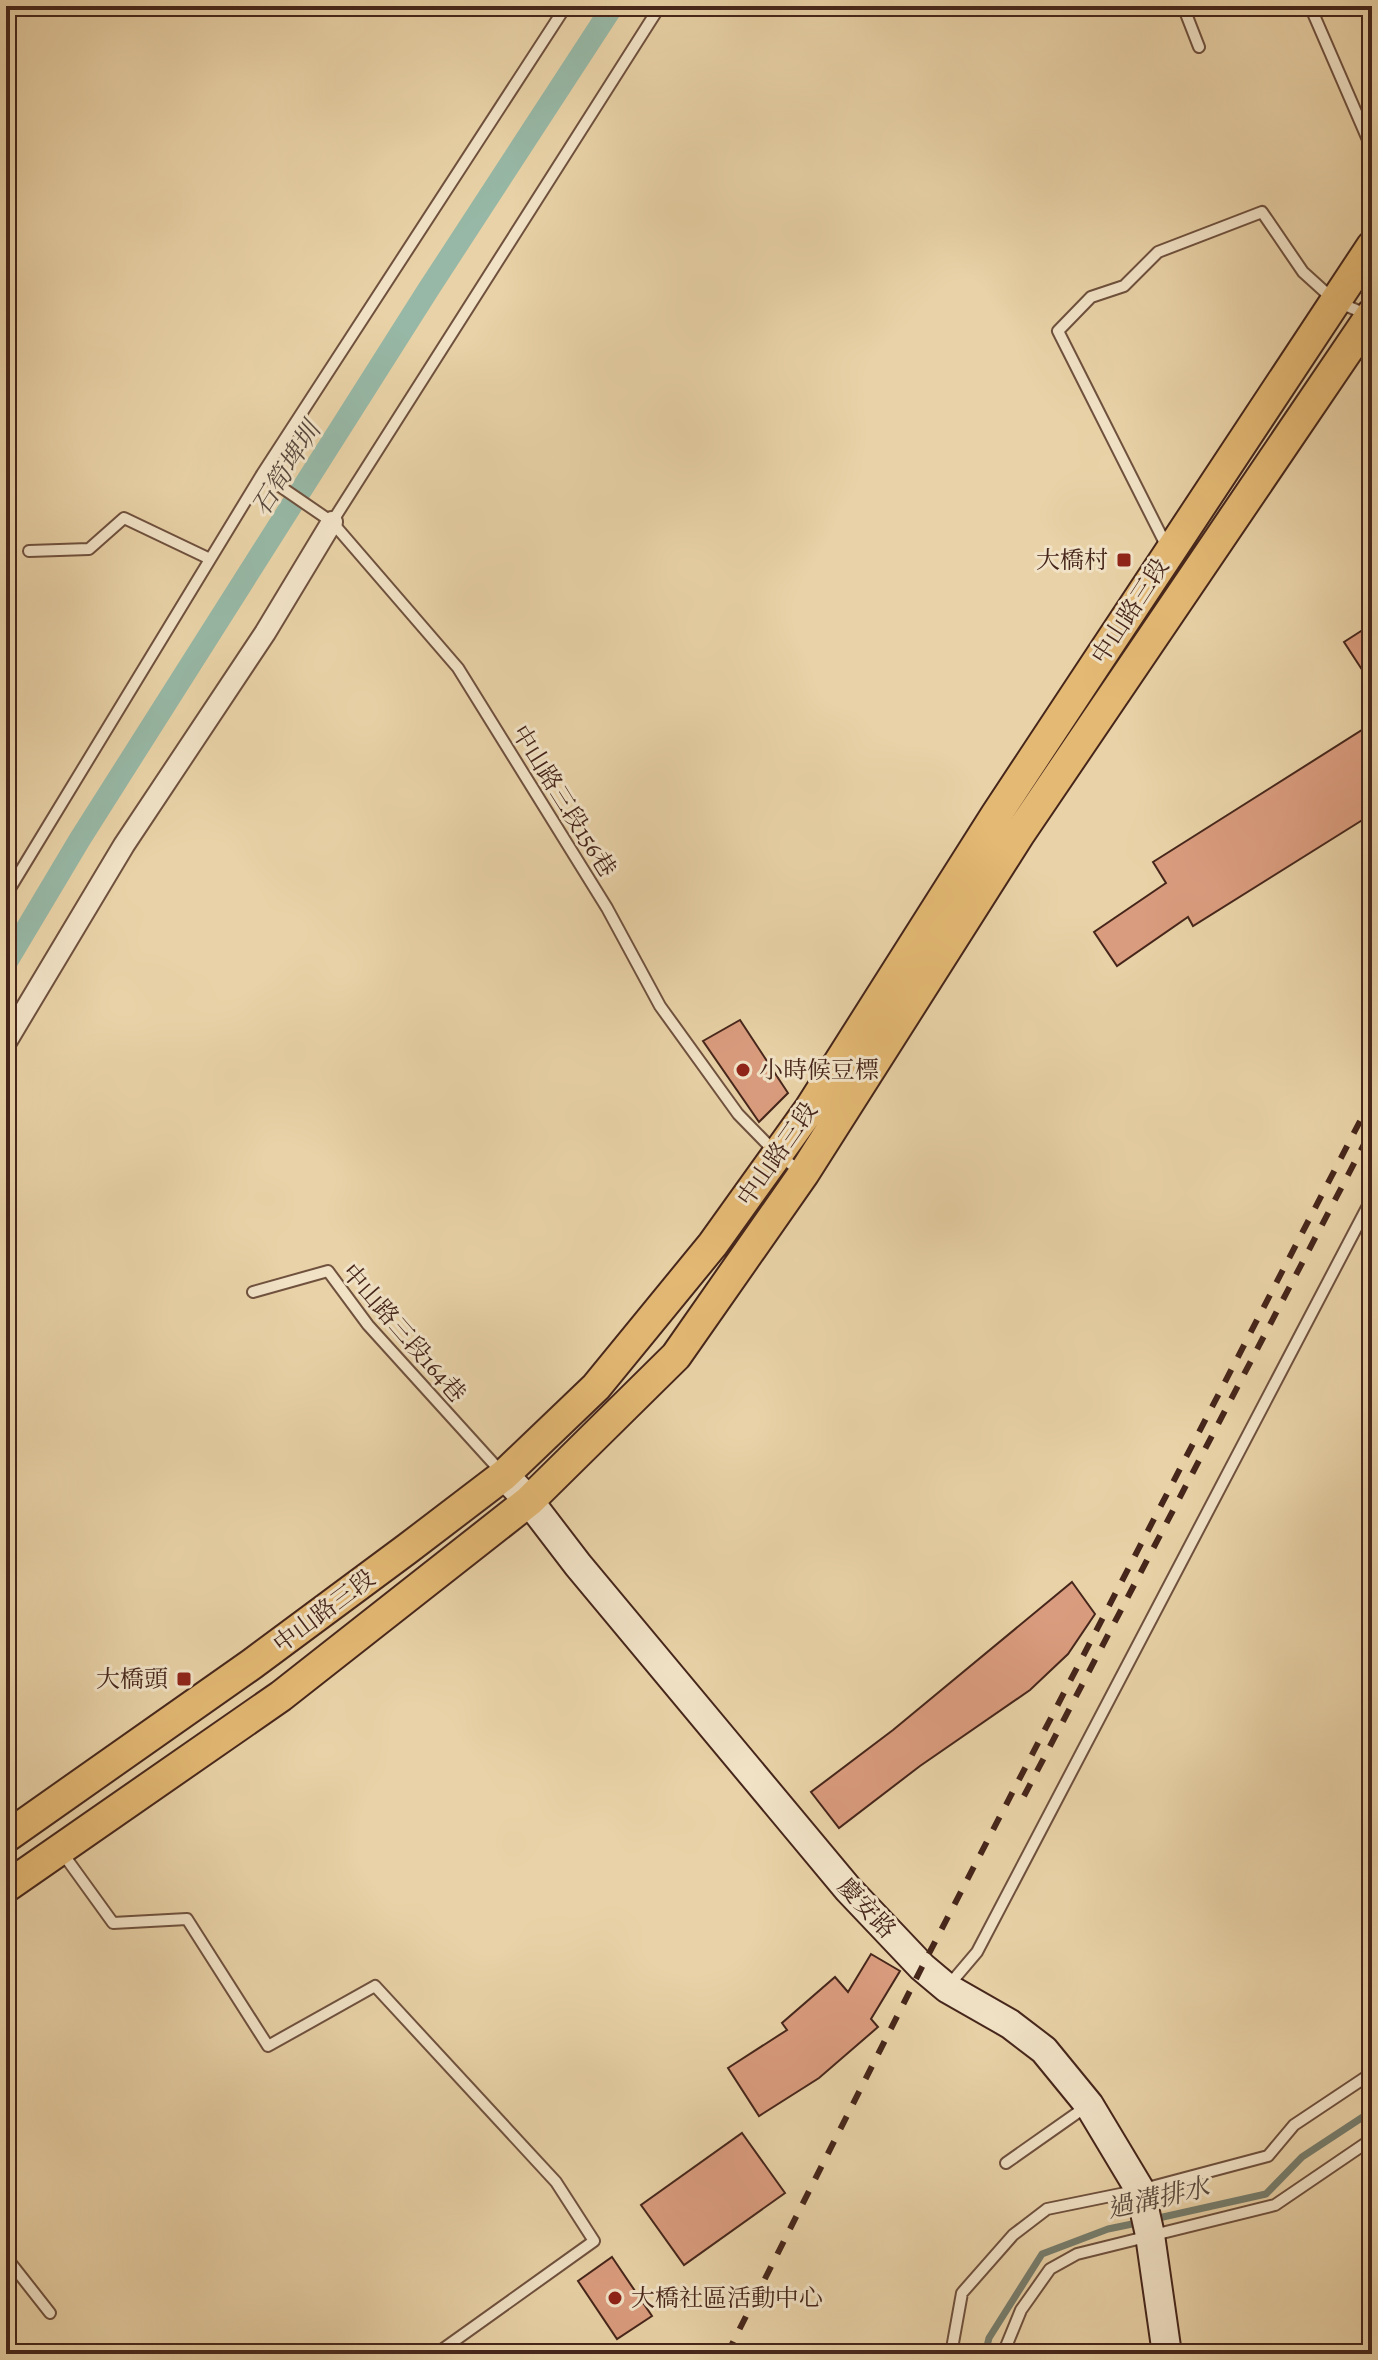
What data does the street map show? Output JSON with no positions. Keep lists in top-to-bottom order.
{
  "streets": {
    "main road": ["中山路三段"],
    "street": ["慶安路"],
    "lane": ["中山路三段156巷", "中山路三段164巷"]
  },
  "crossings": [
    ["中山路三段", "中山路三段156巷"],
    ["中山路三段", "中山路三段164巷"],
    ["中山路三段", "慶安路"],
    ["中山路三段164巷", "慶安路"]
  ],
  "water": ["石筍埤圳", "過溝排水"],
  "places": {
    "transit": ["大橋村", "大橋頭"],
    "other": ["小時候豆標", "大橋社區活動中心"]
  }
}
